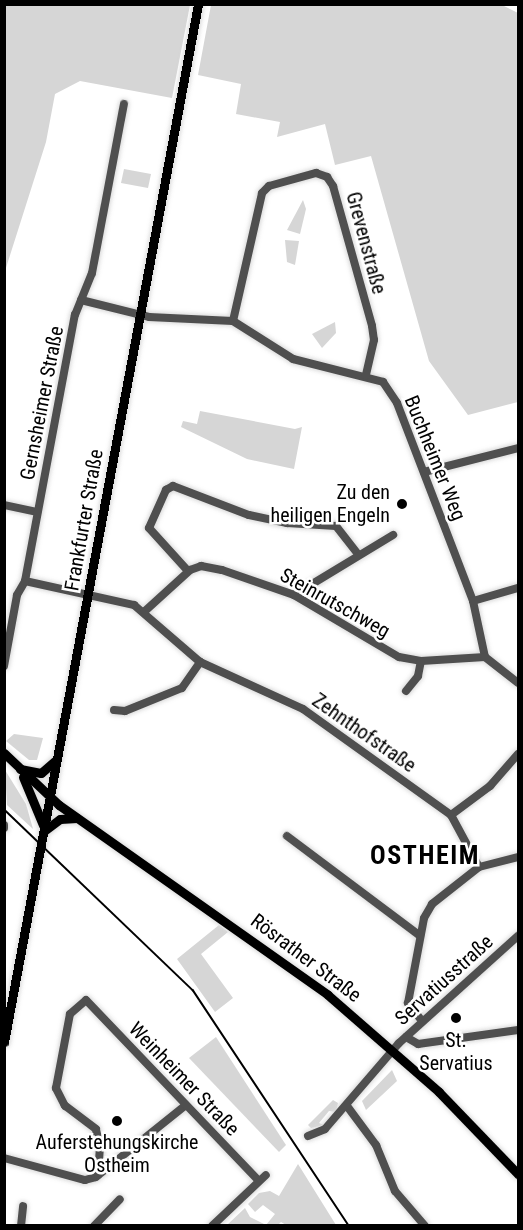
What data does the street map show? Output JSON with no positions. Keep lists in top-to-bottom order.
{
  "streets": {
    "main road": ["Frankfurter Straße", "Rösrather Straße"],
    "street": [
      "Grevenstraße",
      "Gernsheimer Straße",
      "Buchheimer Weg",
      "Steinrutschweg",
      "Zehnthofstraße",
      "Servatiusstraße",
      "Weinheimer Straße"
    ]
  },
  "crossings": [
    ["Grevenstraße", "Buchheimer Weg"],
    ["Buchheimer Weg", "Frankfurter Straße"],
    ["Buchheimer Weg", "Steinrutschweg"],
    ["Frankfurter Straße", "Zehnthofstraße"],
    ["Frankfurter Straße", "Rösrather Straße"],
    ["Rösrather Straße", "Servatiusstraße"]
  ],
  "districts": ["OSTHEIM"],
  "places": ["Zu den heiligen Engeln", "St. Servatius", "Auferstehungskirche Ostheim"]
}
